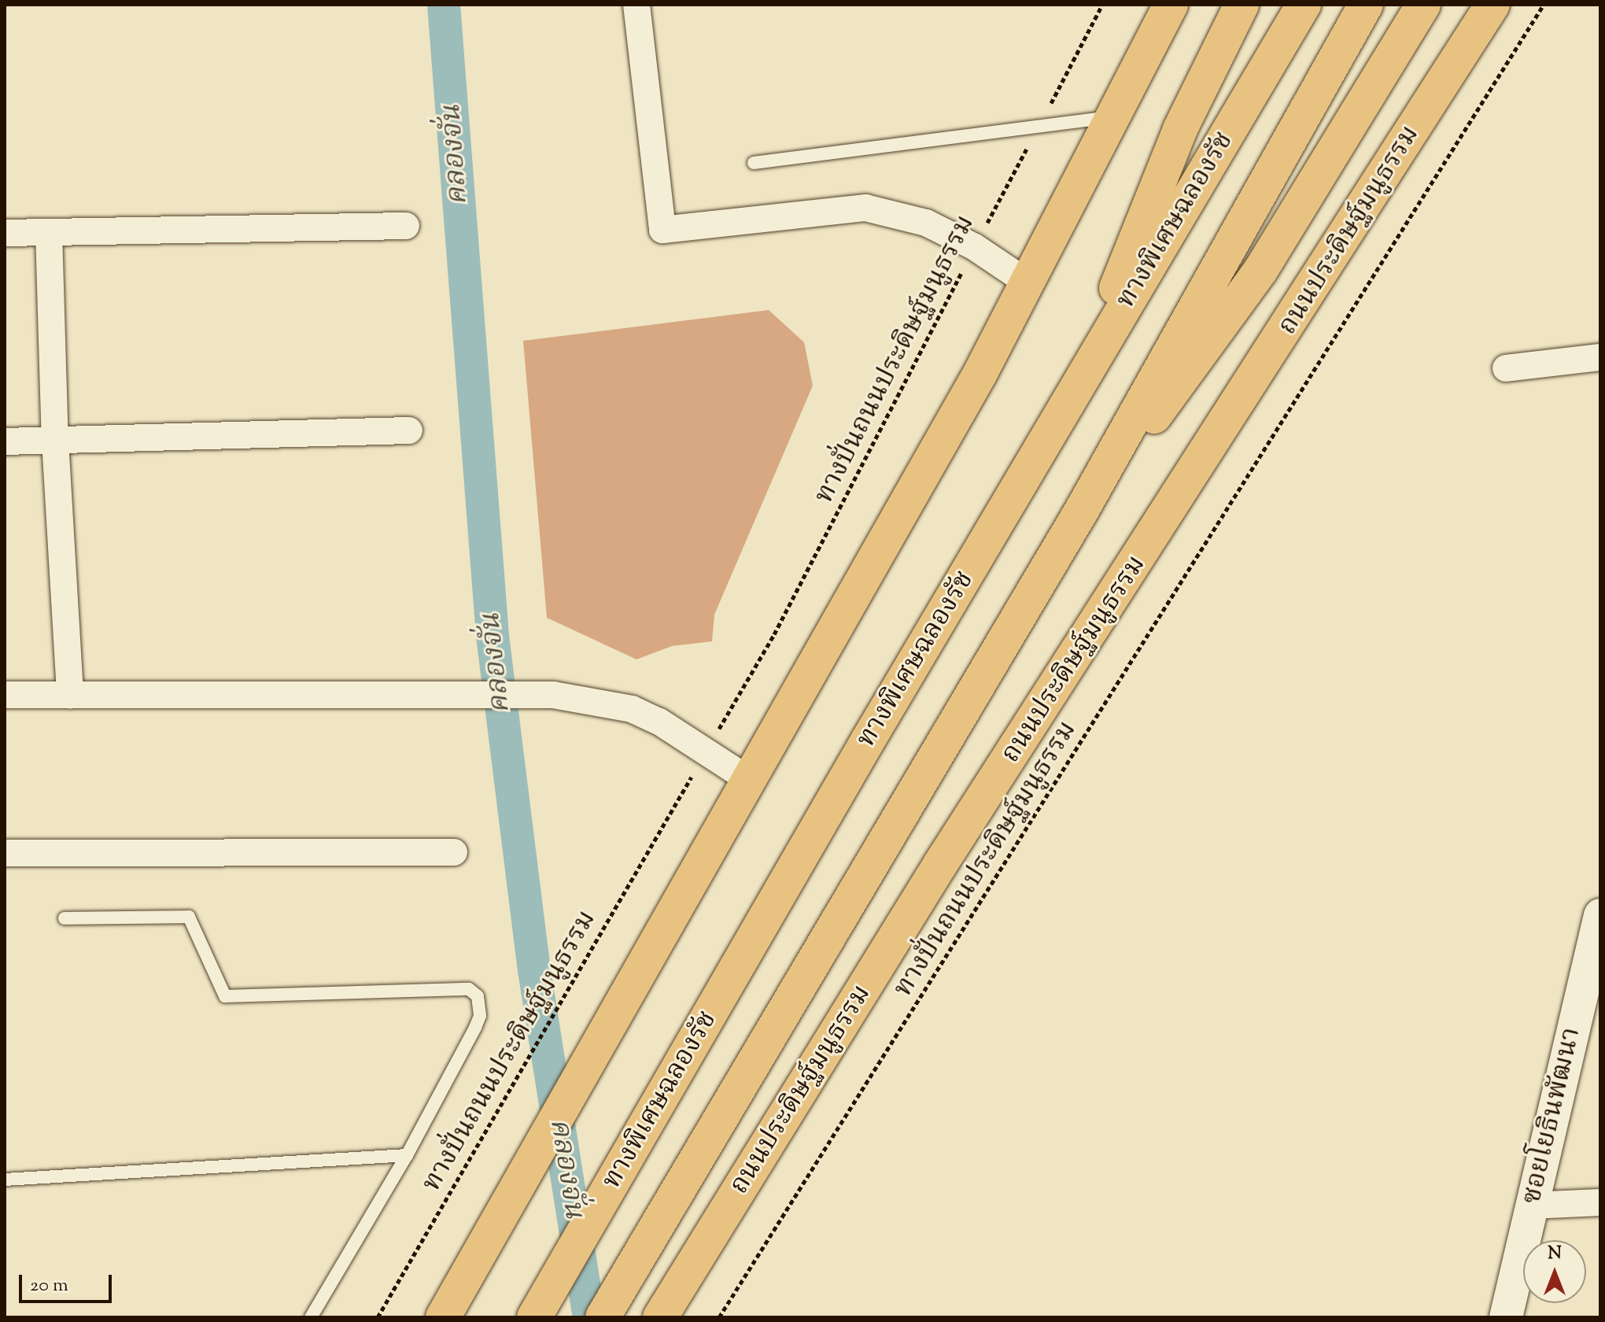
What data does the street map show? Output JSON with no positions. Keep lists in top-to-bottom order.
{
  "streets": {
    "main road": ["ทางพิเศษฉลองรัช", "ถนนประดิษฐ์มนูธรรม"],
    "street": ["ซอยโยธินพัฒนา"],
    "path": ["ทางปั่นถนนประดิษฐ์มนูธรรม"]
  },
  "water": ["คลองจั่น"],
  "scale_bar": "20 m",
  "north": "top"
}
